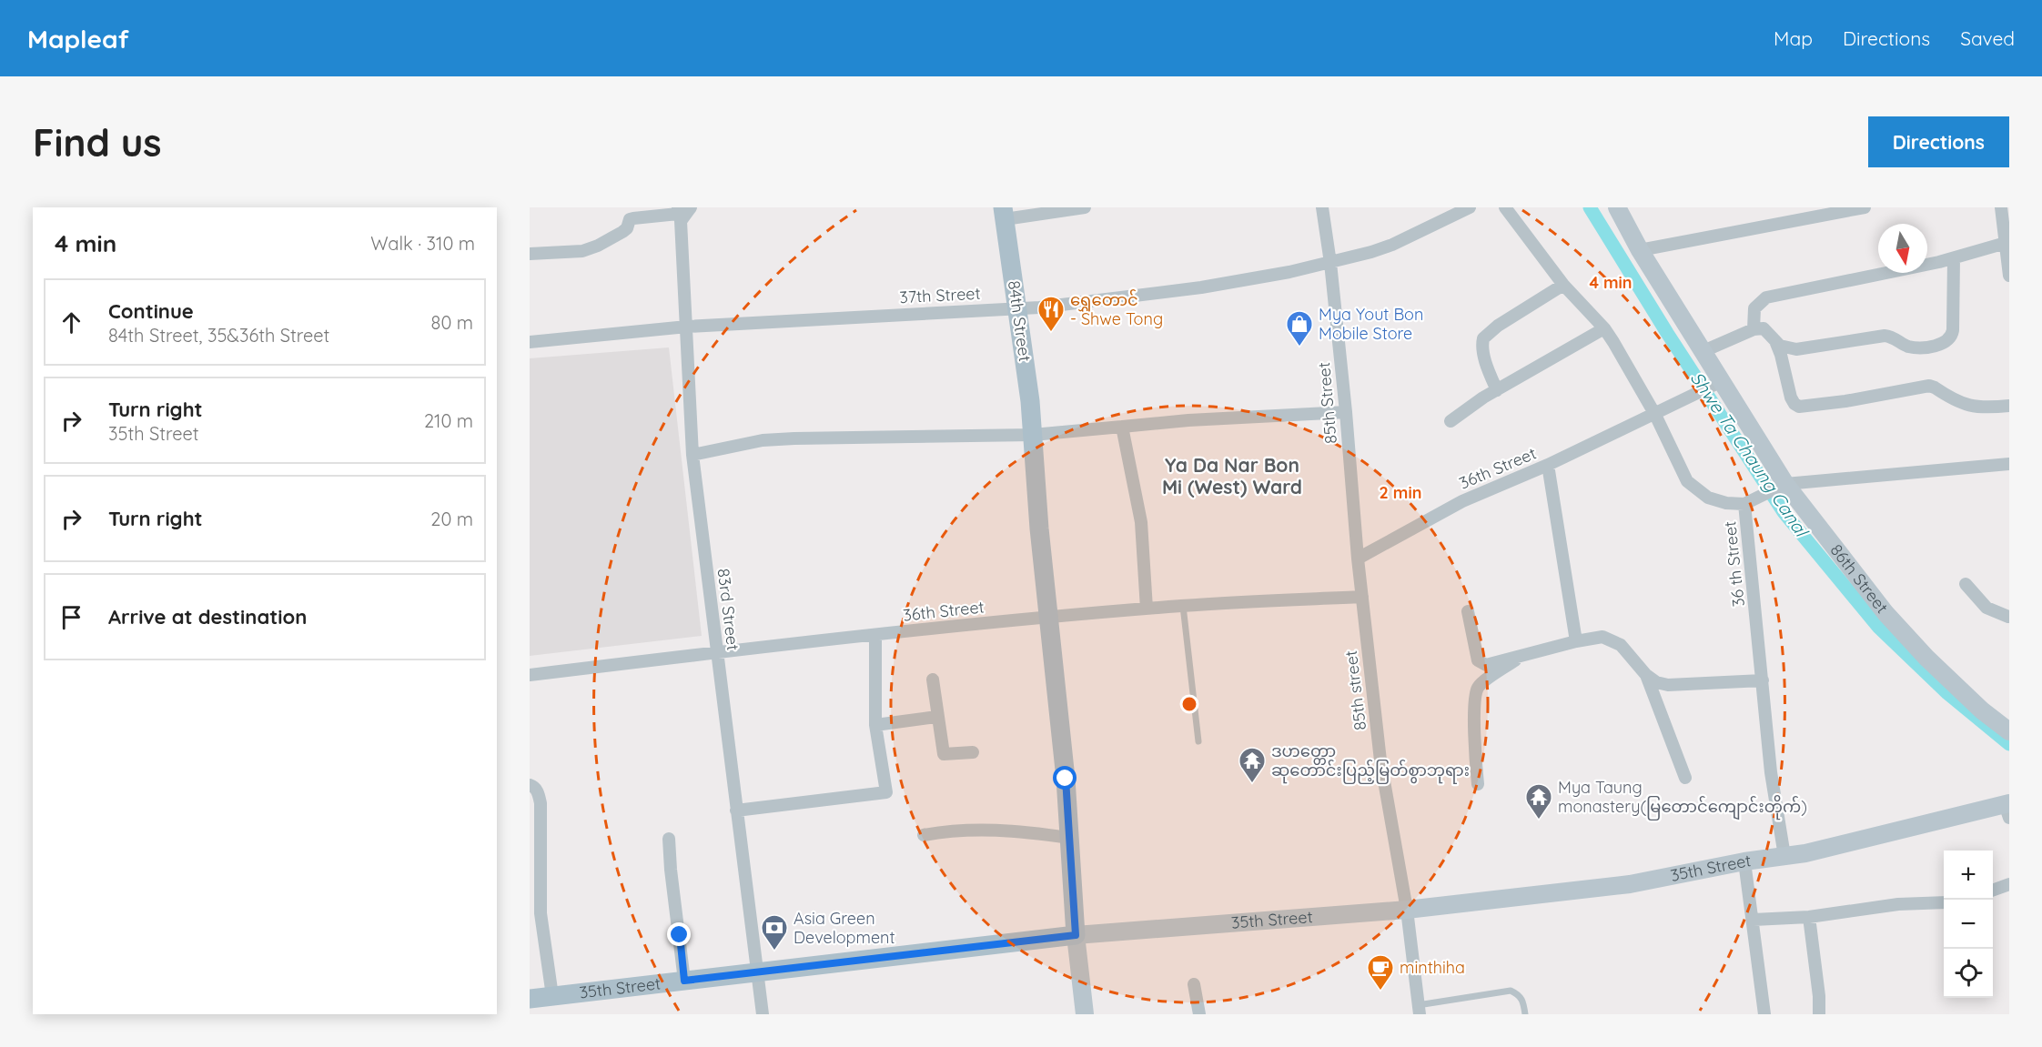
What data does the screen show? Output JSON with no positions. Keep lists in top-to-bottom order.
{
  "streets": {
    "main road": ["84th Street", "86th Street", "35th Street"],
    "street": [
      "37th Street",
      "85th Street",
      "36th Street",
      "36 th Street",
      "83rd Street",
      "85th street"
    ]
  },
  "crossings": [
    ["37th Street", "84th Street"],
    ["37th Street", "85th Street"],
    ["37th Street", "83rd Street"],
    ["84th Street", "36th Street"],
    ["84th Street", "35th Street"],
    ["85th Street", "36th Street"],
    ["85th Street", "85th street"],
    ["36th Street", "86th Street"],
    ["36th Street", "83rd Street"],
    ["36th Street", "85th street"],
    ["36 th Street", "86th Street"],
    ["36 th Street", "35th Street"],
    ["83rd Street", "35th Street"],
    ["85th street", "35th Street"]
  ],
  "districts": ["Ya Da Nar Bon Mi (West) Ward"],
  "water": ["Shwe Ta Chaung Canal"],
  "places": {
    "restaurant": ["ရွှေတောင် - Shwe Tong"],
    "shop": ["Mya Yout Bon Mobile Store"],
    "temple": ["ဒဟတ္တော ဆုတောင်းပြည့်မြတ်စွာဘုရား", "Mya Taung monastery(မြတောင်ကျောင်းတိုက်)"],
    "bank": ["Asia Green Development"],
    "cafe": ["minthiha"]
  },
  "north": "bottom",
  "page": {
    "header": "Mapleaf",
    "nav": ["Map", "Directions", "Saved"],
    "buttons": "Directions",
    "title": "Find us",
    "heading": ["4 min", "Walk · 310 m"],
    "list": [
      ["Continue", "84th Street, 35&36th Street", "80 m"],
      ["Turn right", "35th Street", "210 m"],
      ["Turn right", "20 m"],
      "Arrive at destination"
    ],
    "map_buttons": ["+", "−"]
  },
  "rings": ["4 min", "2 min"]
}
